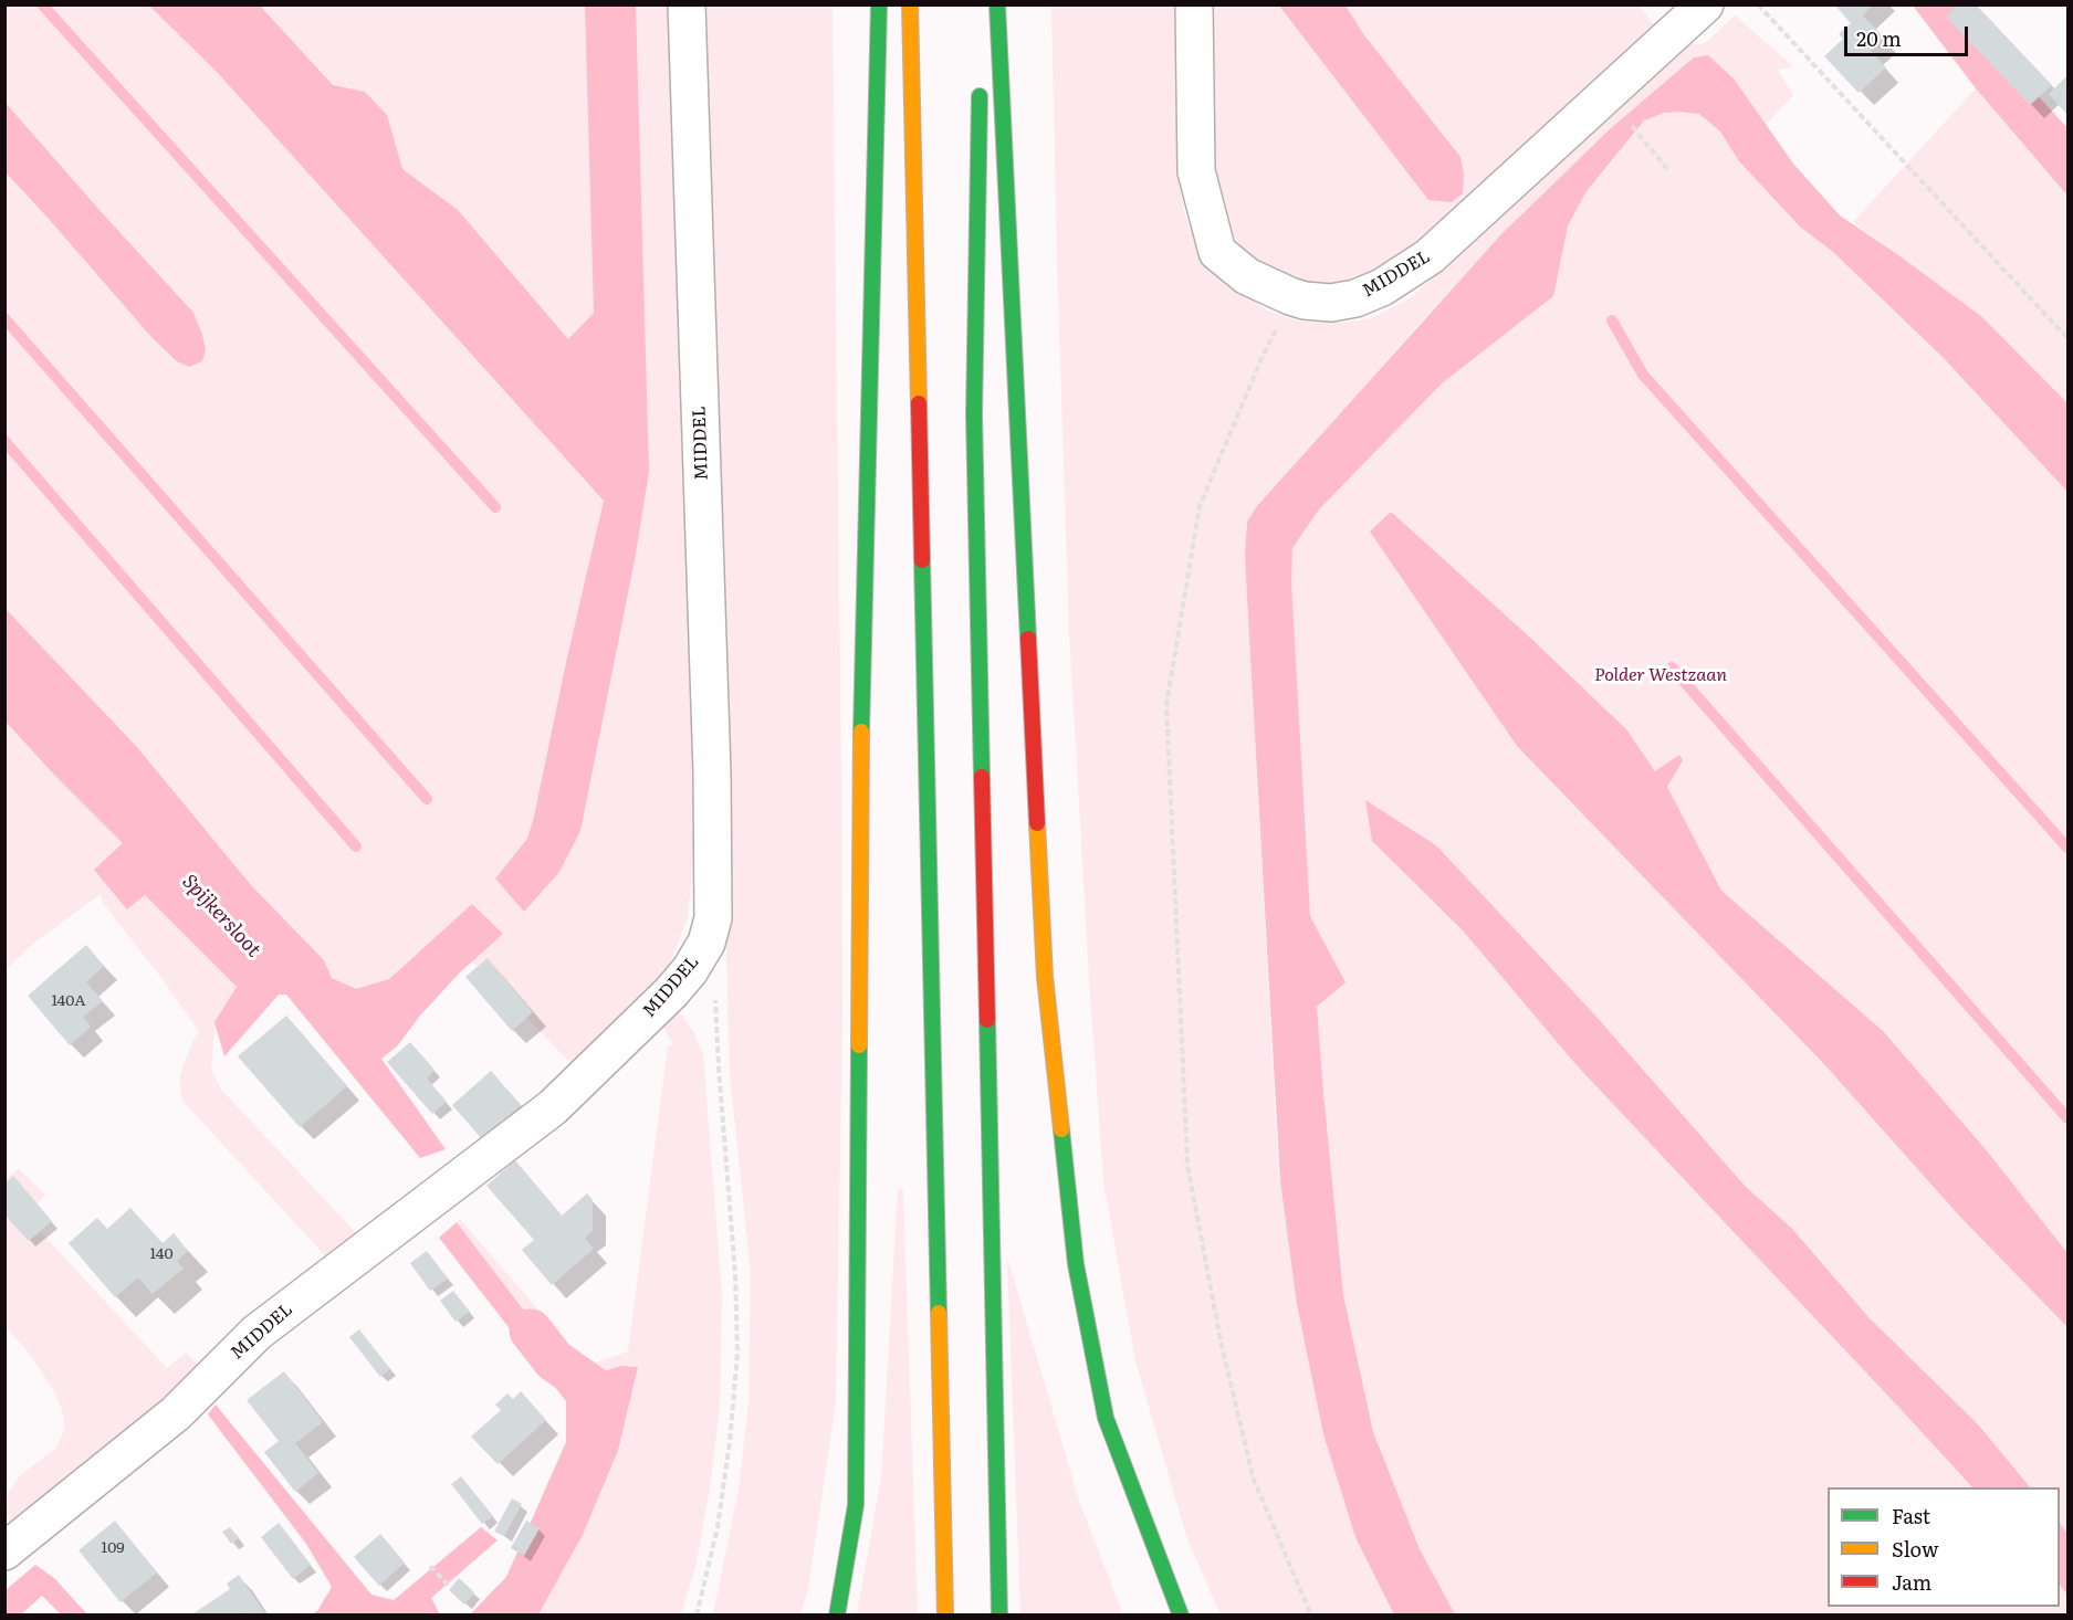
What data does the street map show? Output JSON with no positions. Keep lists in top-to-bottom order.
{
  "streets": {
    "street": ["MIDDEL"]
  },
  "water": ["Spijkersloot"],
  "parks": ["Polder Westzaan"],
  "house_numbers": ["140A", "140", "109"],
  "legend": ["Fast", "Slow", "Jam"],
  "scale_bar": "20 m"
}
